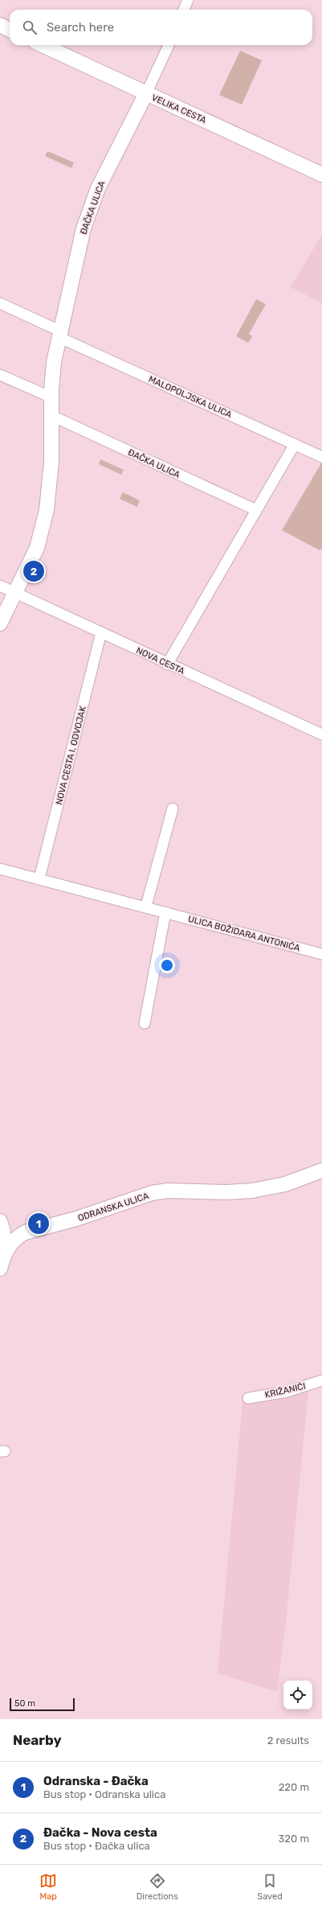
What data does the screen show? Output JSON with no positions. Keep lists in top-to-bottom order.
{
  "streets": {
    "street": [
      "VELIKA CESTA",
      "ĐAČKA ULICA",
      "MALOPOLJSKA ULICA",
      "NOVA CESTA",
      "NOVA CESTA I. ODVOJAK",
      "ULICA BOŽIDARA ANTONIĆA",
      "ODRANSKA ULICA",
      "KRIŽANIĆI"
    ]
  },
  "crossings": [
    ["VELIKA CESTA", "ĐAČKA ULICA"],
    ["ĐAČKA ULICA", "MALOPOLJSKA ULICA"],
    ["ĐAČKA ULICA", "NOVA CESTA"],
    ["NOVA CESTA", "NOVA CESTA I. ODVOJAK"],
    ["NOVA CESTA I. ODVOJAK", "ULICA BOŽIDARA ANTONIĆA"]
  ],
  "scale_bar": "50 m",
  "page": {
    "search": "Search here",
    "pins": ["2", "1"],
    "scale": "50 m",
    "heading": ["Nearby", "2 results"],
    "list": [
      {
        "mark": "1",
        "name": "Odranska - Đačka",
        "note": "Bus stop · Odranska ulica",
        "value": "220 m"
      },
      {
        "mark": "2",
        "name": "Đačka - Nova cesta",
        "note": "Bus stop · Đačka ulica",
        "value": "320 m"
      }
    ],
    "nav": ["Map", "Directions", "Saved"]
  }
}
